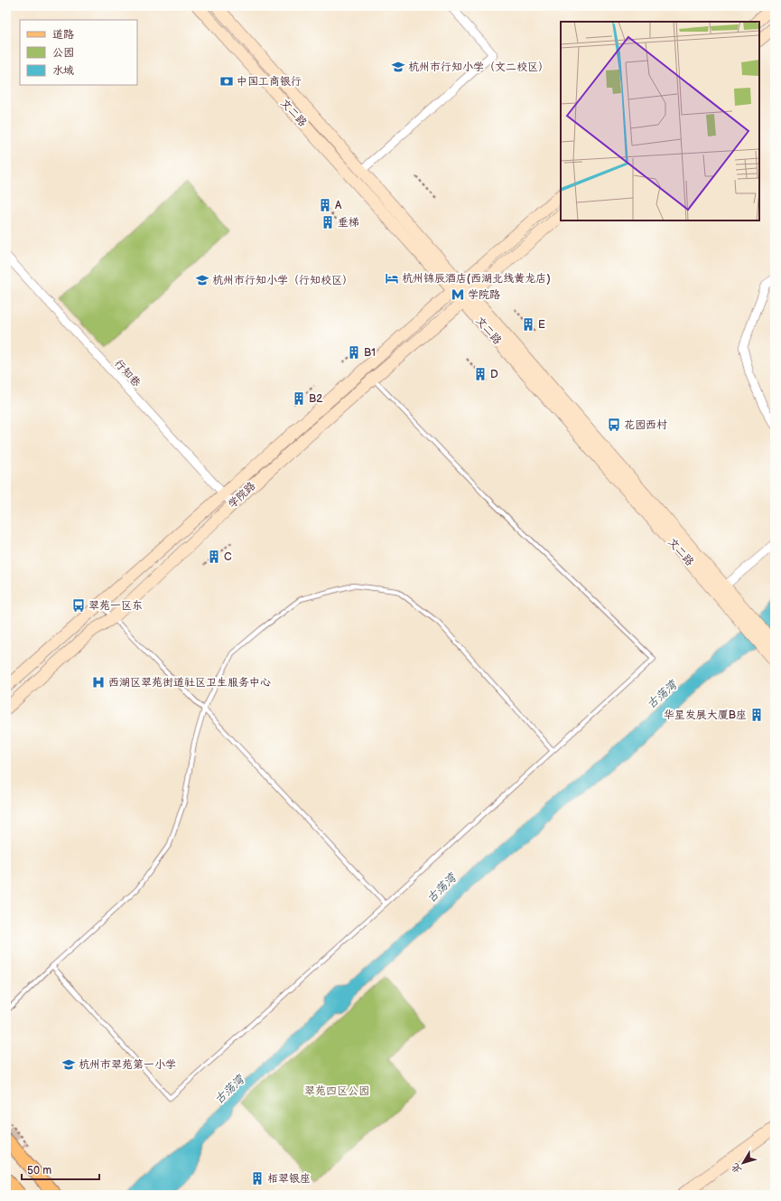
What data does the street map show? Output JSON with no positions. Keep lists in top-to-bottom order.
{
  "streets": {
    "main road": ["文二路", "学院路"],
    "street": ["行知巷"]
  },
  "crossings": [
    ["文二路", "学院路"],
    ["行知巷", "学院路"]
  ],
  "water": ["古荡湾"],
  "parks": ["翠苑四区公园"],
  "places": {
    "school or university": ["杭州市行知小学（文二校区）", "杭州市行知小学（行知校区）", "杭州市翠苑第一小学"],
    "bank": ["中国工商银行"],
    "building": [
      "A",
      "垂梯",
      "E",
      "B1",
      "D",
      "B2",
      "C",
      "华星发展大厦B座",
      "栢翠银座"
    ],
    "hotel": ["杭州锦辰酒店(西湖北线黄龙店)"],
    "metro station": ["学院路"],
    "bus stop": ["花园西村", "翠苑一区东"],
    "hospital": ["西湖区翠苑街道社区卫生服务中心"]
  },
  "legend": ["道路", "公园", "水域"],
  "scale_bar": "50 m",
  "north": "bottom left"
}
